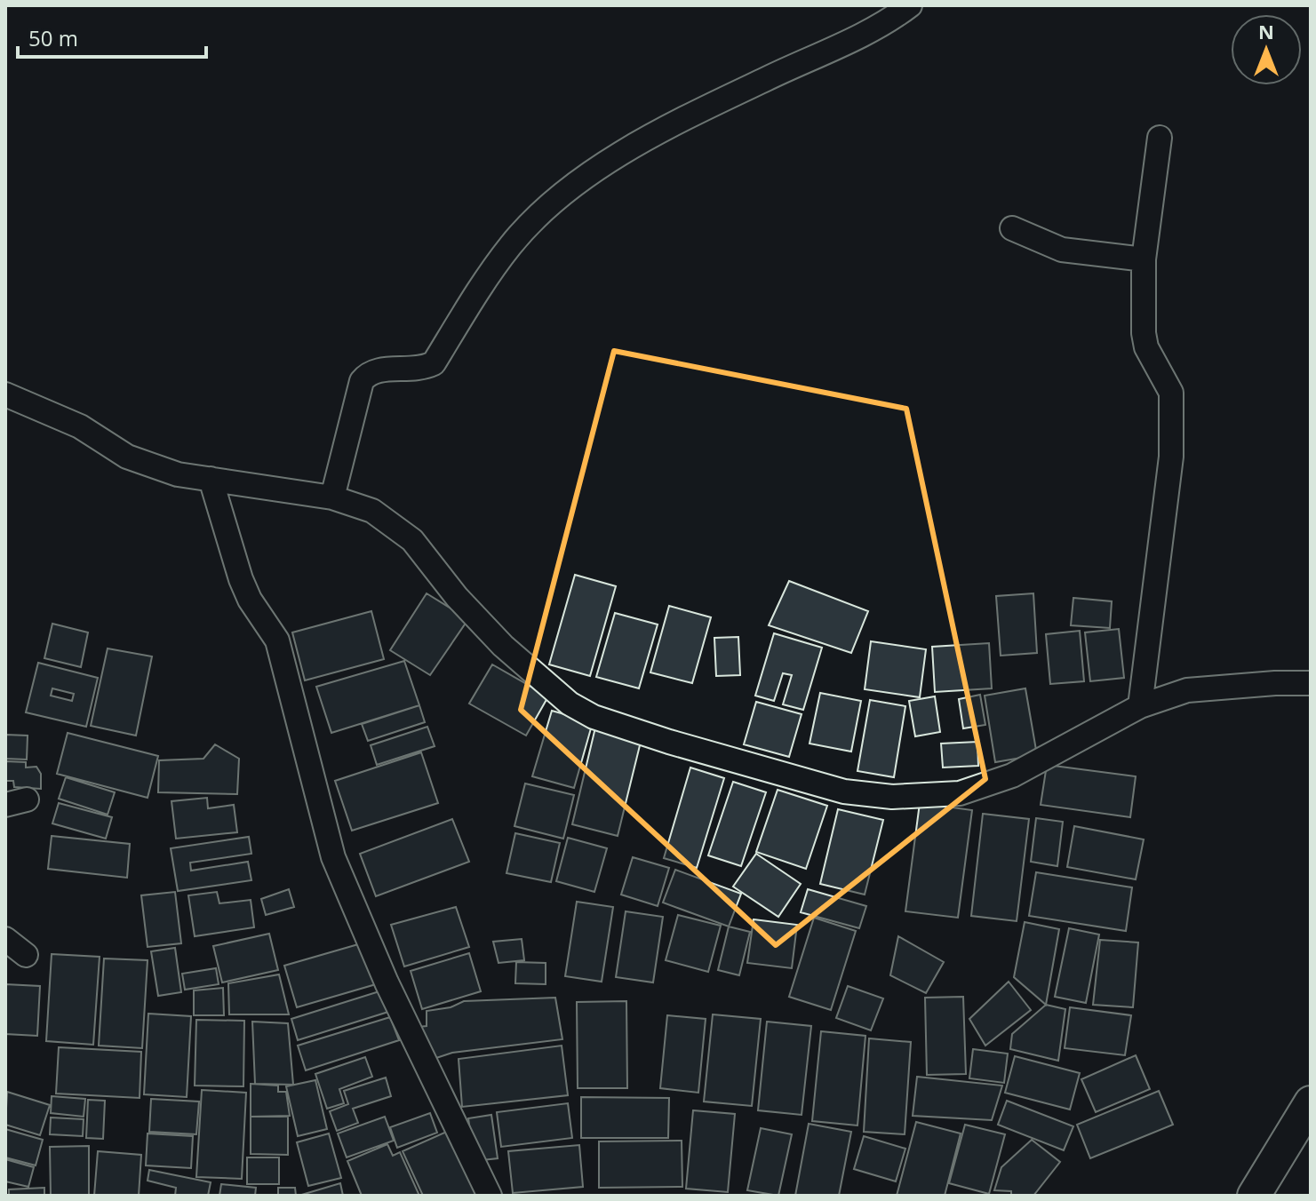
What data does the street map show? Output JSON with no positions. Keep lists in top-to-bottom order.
{
  "scale_bar": "50 m",
  "north": "top"
}
